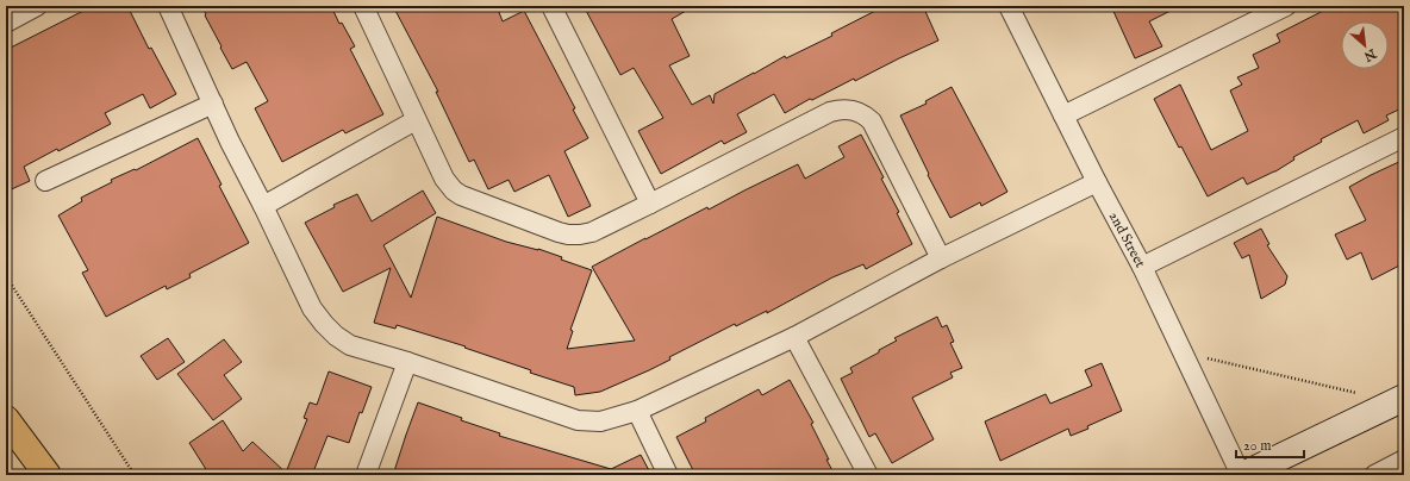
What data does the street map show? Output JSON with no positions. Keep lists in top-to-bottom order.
{
  "streets": {
    "street": ["2nd Street"]
  },
  "scale_bar": "20 m",
  "north": "bottom right"
}
